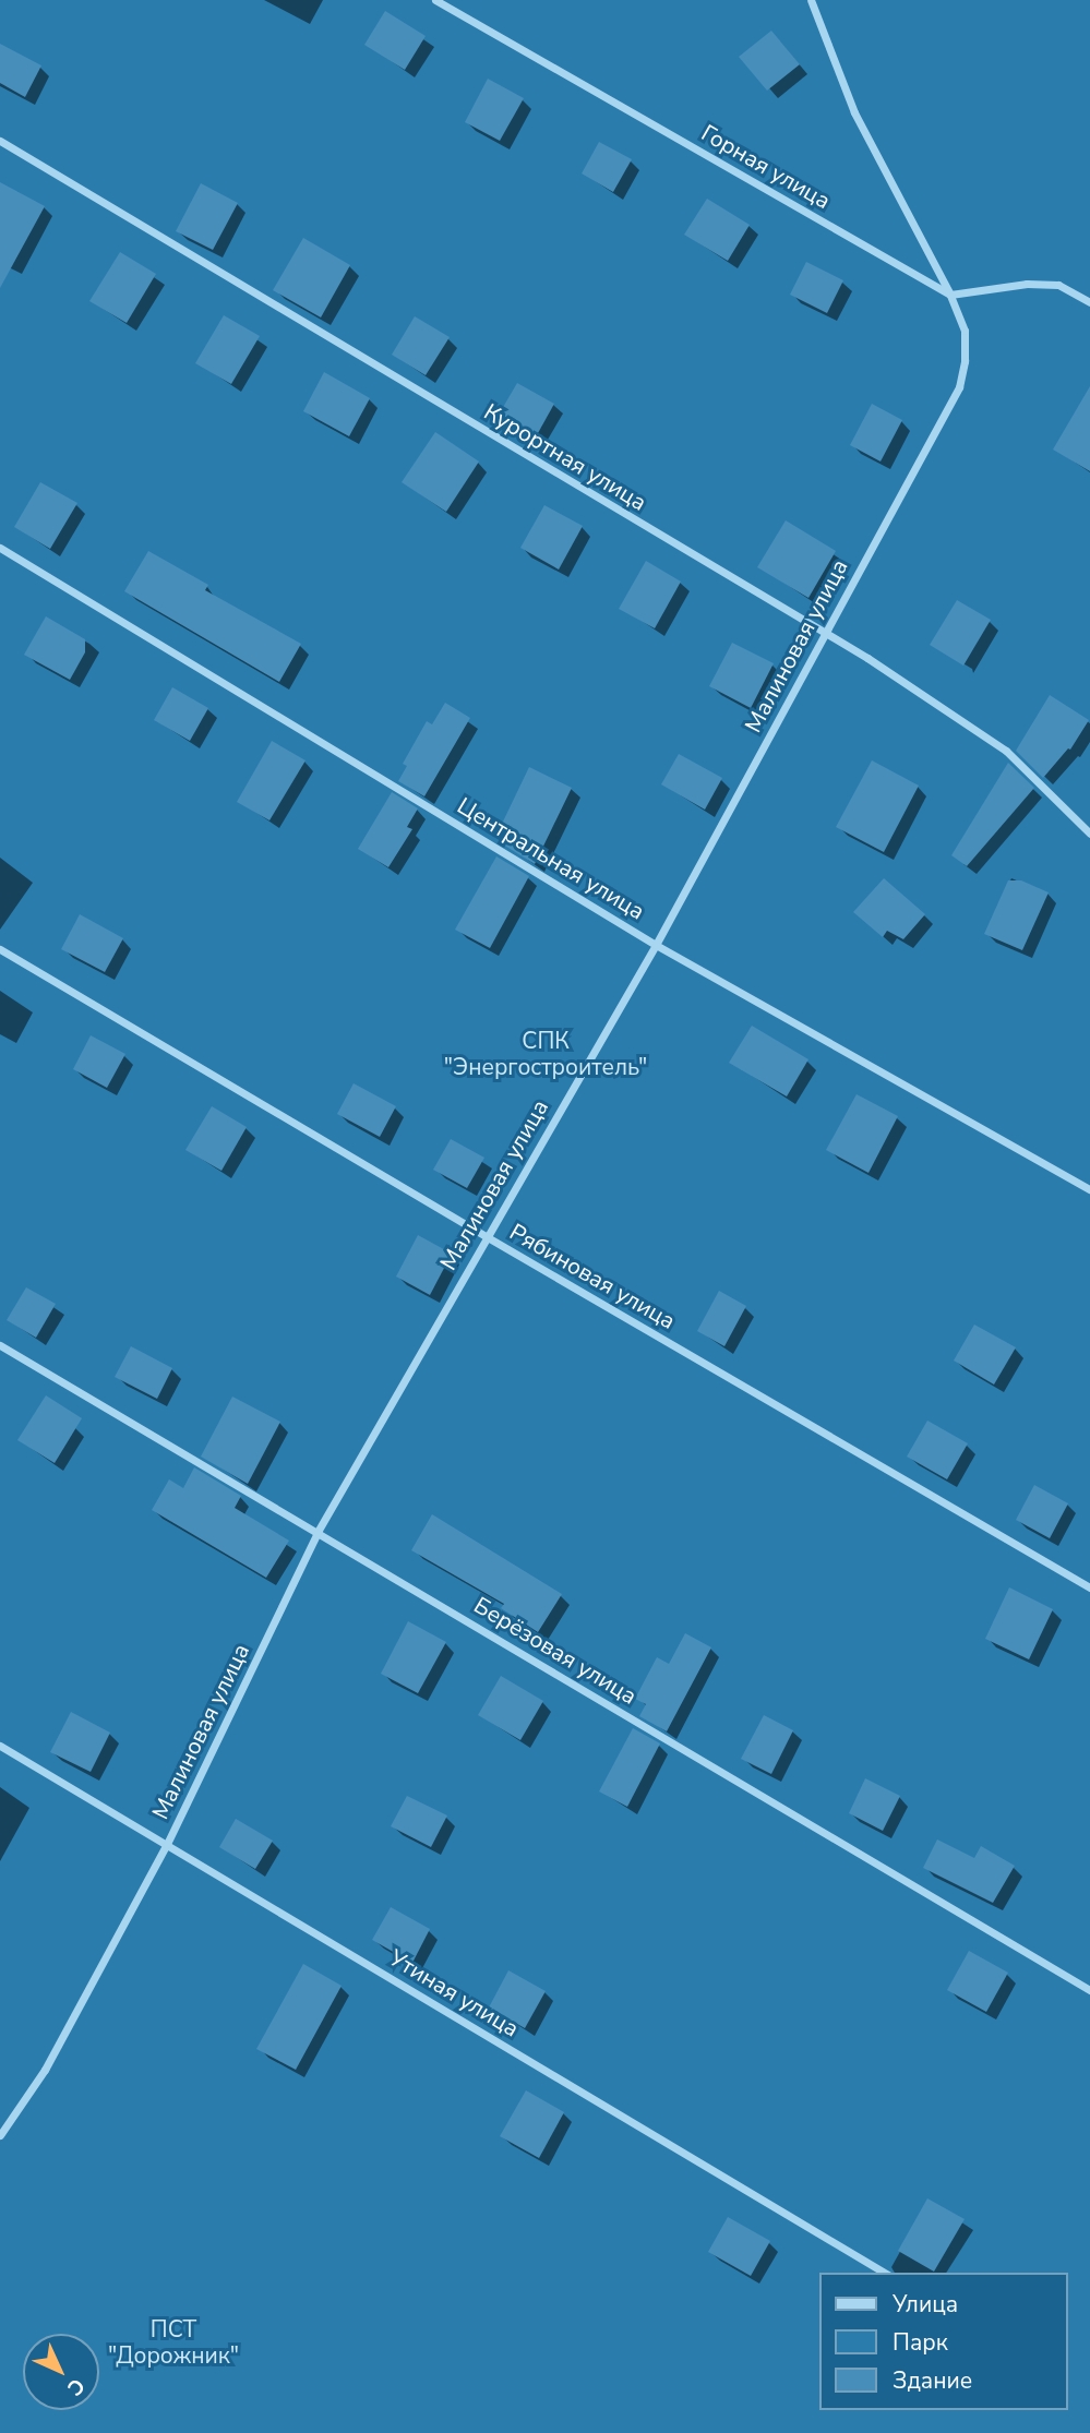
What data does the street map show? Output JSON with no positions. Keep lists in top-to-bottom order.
{
  "streets": {
    "street": [
      "Горная улица",
      "Курортная улица",
      "Малиновая улица",
      "Центральная улица",
      "Рябиновая улица",
      "Берёзовая улица",
      "Утиная улица"
    ]
  },
  "crossings": [
    ["Горная улица", "Малиновая улица"],
    ["Курортная улица", "Малиновая улица"],
    ["Малиновая улица", "Центральная улица"],
    ["Малиновая улица", "Рябиновая улица"],
    ["Малиновая улица", "Берёзовая улица"],
    ["Малиновая улица", "Утиная улица"]
  ],
  "parks": ["СПК \"Энергостроитель\"", "ПСТ \"Дорожник\""],
  "legend": ["Улица", "Парк", "Здание"],
  "north": "bottom right"
}
